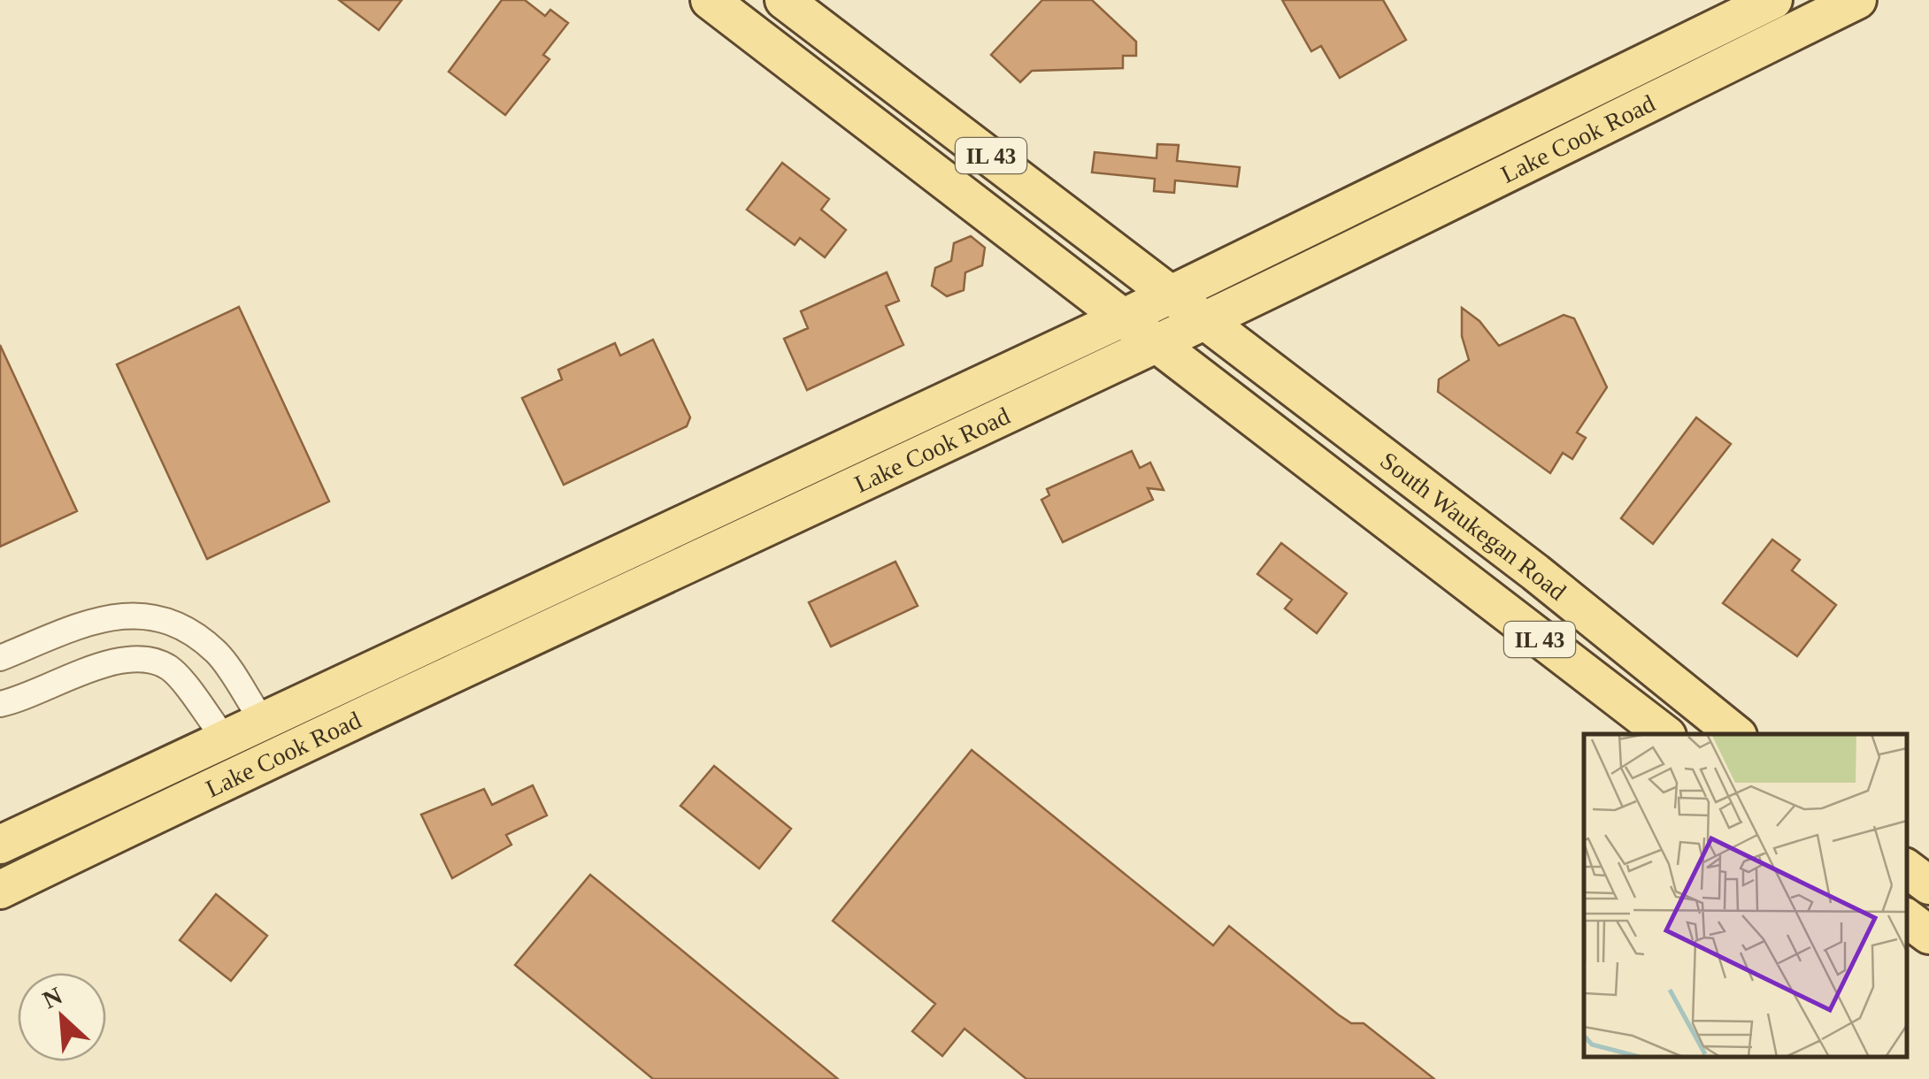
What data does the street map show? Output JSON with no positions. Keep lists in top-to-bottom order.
{
  "streets": {
    "main road": ["Lake Cook Road", "IL 43", "South Waukegan Road"]
  },
  "crossings": [
    ["Lake Cook Road", "IL 43"],
    ["Lake Cook Road", "South Waukegan Road"],
    ["IL 43", "South Waukegan Road"]
  ],
  "north": "top left"
}
